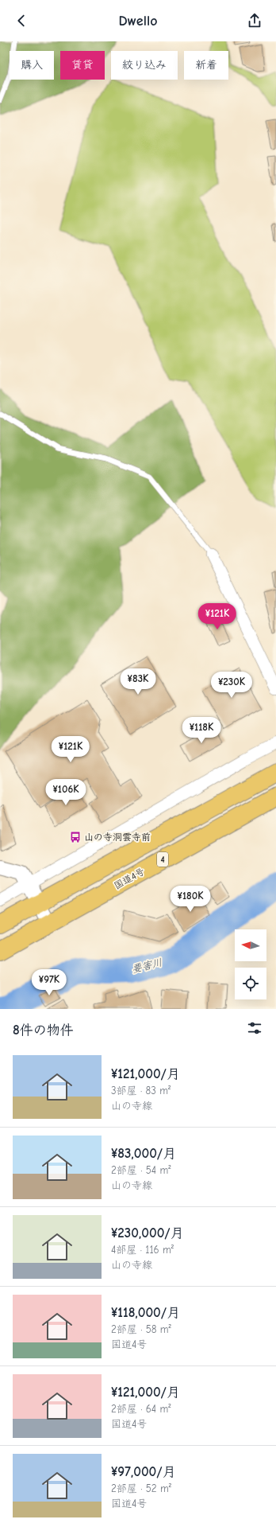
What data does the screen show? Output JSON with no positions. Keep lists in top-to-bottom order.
{
  "streets": {
    "highway": ["4", "国道4号"]
  },
  "water": ["要害川"],
  "places": {
    "bus stop": ["山の寺洞雲寺前"]
  },
  "north": "left",
  "page": {
    "header": "Dwello",
    "chip": [
      "購入",
      "賃貸",
      "絞り込み",
      "新着"
    ],
    "price": [
      "¥121K",
      "¥83K",
      "¥230K",
      "¥118K",
      "¥121K",
      "¥106K",
      "¥180K",
      "¥97K"
    ],
    "heading": "8件の物件",
    "list": [
      {
        "name": "¥121,000/月",
        "note": "3部屋 · 83 m² · 山の寺線"
      },
      {
        "name": "¥83,000/月",
        "note": "2部屋 · 54 m² · 山の寺線"
      },
      {
        "name": "¥230,000/月",
        "note": "4部屋 · 116 m² · 山の寺線"
      },
      {
        "name": "¥118,000/月",
        "note": "2部屋 · 58 m² · 国道4号"
      },
      {
        "name": "¥121,000/月",
        "note": "2部屋 · 64 m² · 国道4号"
      },
      {
        "name": "¥97,000/月",
        "note": "2部屋 · 52 m² · 国道4号"
      }
    ]
  }
}
